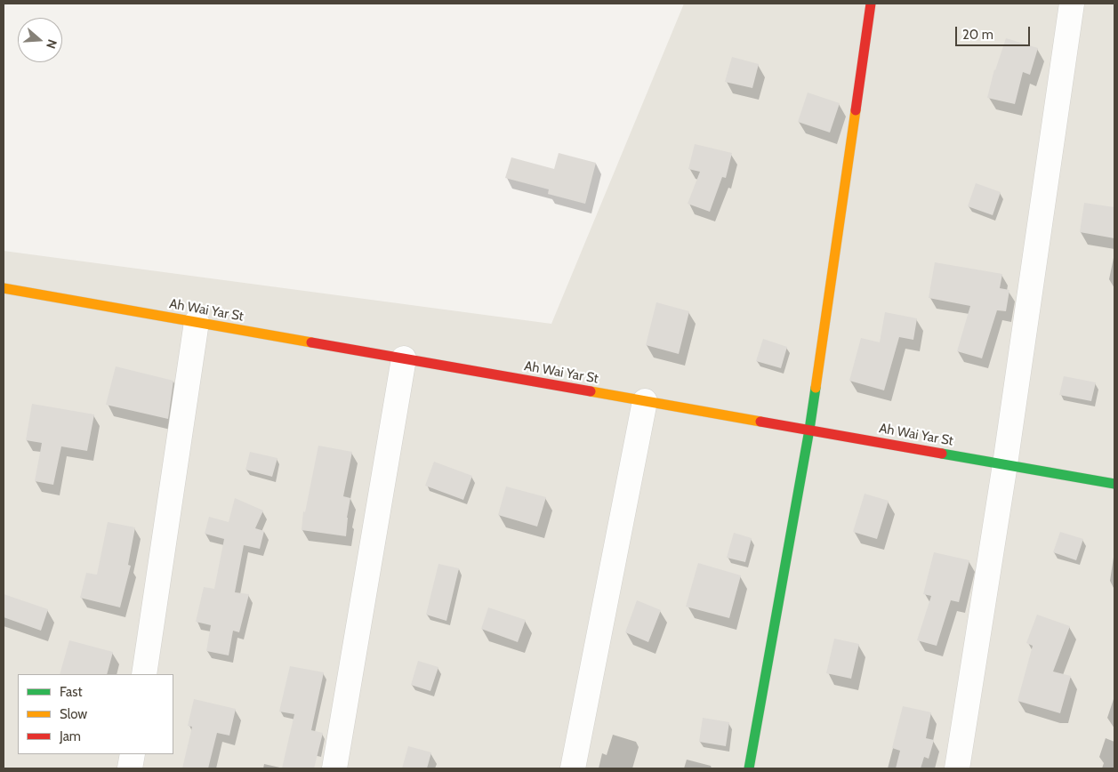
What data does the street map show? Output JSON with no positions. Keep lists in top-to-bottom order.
{
  "streets": {
    "street": ["Ah Wai Yar St"]
  },
  "legend": ["Fast", "Slow", "Jam"],
  "scale_bar": "20 m",
  "north": "right"
}
